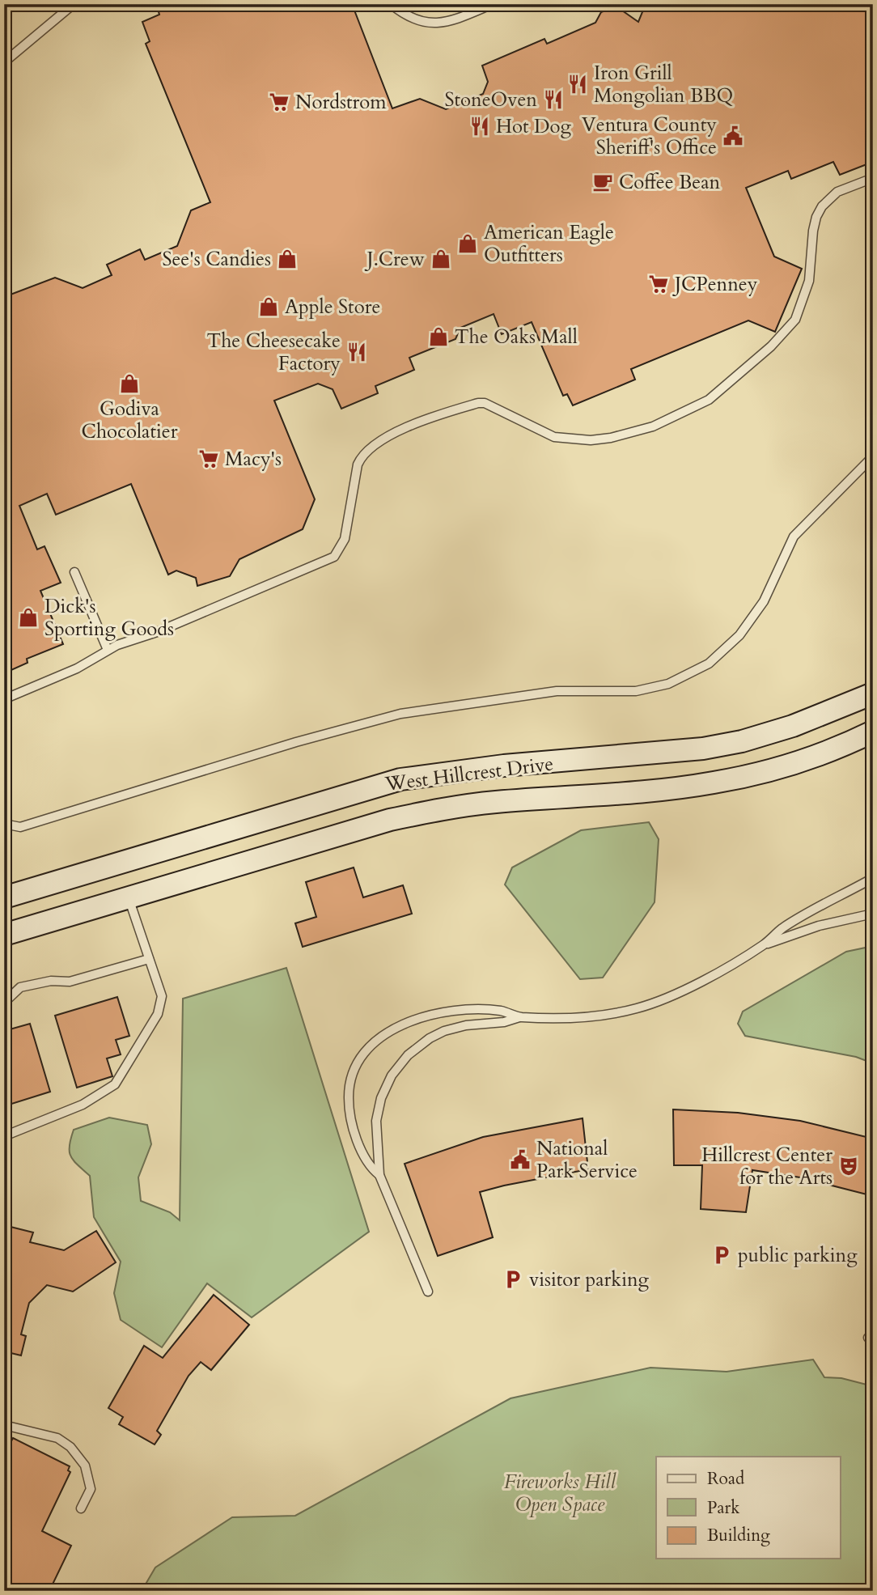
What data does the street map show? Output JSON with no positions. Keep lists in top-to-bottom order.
{
  "streets": {
    "main road": ["West Hillcrest Drive"]
  },
  "parks": ["Fireworks Hill Open Space"],
  "places": {
    "restaurant": [
      "Iron Grill Mongolian BBQ",
      "StoneOven",
      "Hot Dog",
      "The Cheesecake Factory"
    ],
    "supermarket": ["Nordstrom", "JCPenney", "Macy's"],
    "public building": ["Ventura County Sheriff's Office", "National Park Service"],
    "cafe": ["Coffee Bean"],
    "shop": [
      "American Eagle Outfitters",
      "See's Candies",
      "J.Crew",
      "Apple Store",
      "The Oaks Mall",
      "Godiva Chocolatier",
      "Dick's Sporting Goods"
    ],
    "theatre": ["Hillcrest Center for the Arts"],
    "parking": ["public parking", "visitor parking"]
  },
  "legend": ["Road", "Park", "Building"]
}
